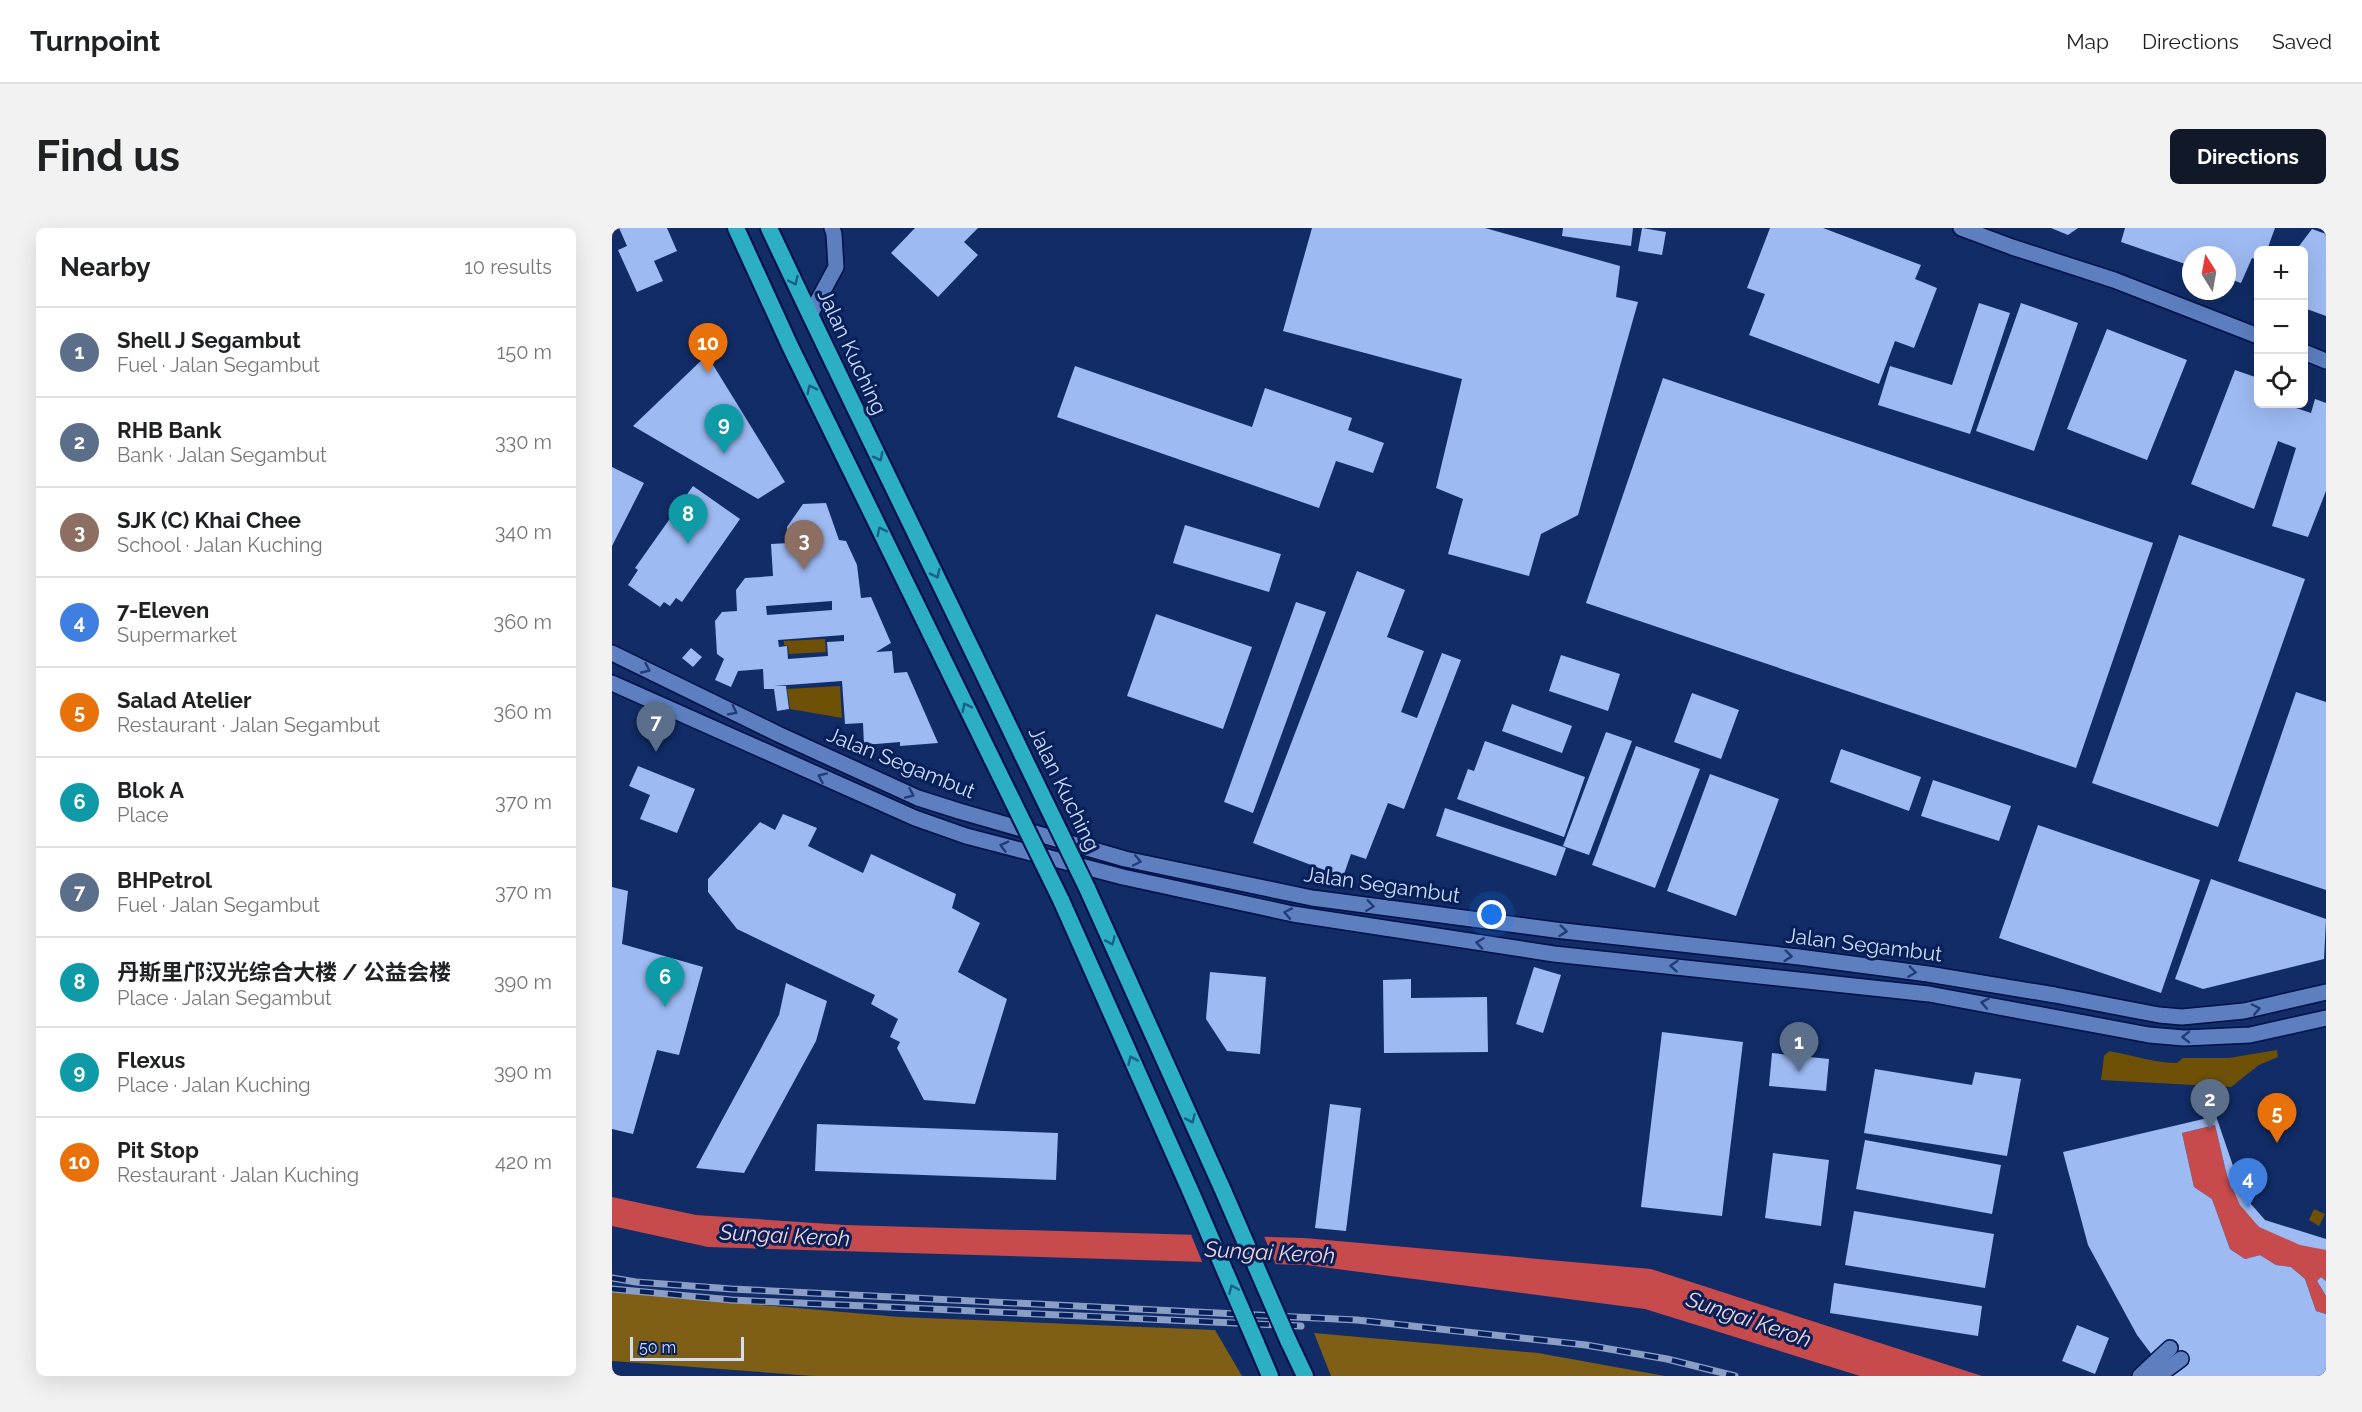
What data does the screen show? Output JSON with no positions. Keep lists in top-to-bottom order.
{
  "streets": {
    "highway": ["Jalan Kuching"],
    "main road": ["Jalan Segambut"]
  },
  "water": ["Sungai Keroh"],
  "scale_bar": "50 m",
  "north": "top",
  "page": {
    "header": "Turnpoint",
    "nav": ["Map", "Directions", "Saved"],
    "buttons": "Directions",
    "title": "Find us",
    "heading": ["Nearby", "10 results"],
    "map_buttons": ["+", "−"],
    "list": [
      {
        "mark": "1",
        "name": "Shell J Segambut",
        "note": "Fuel · Jalan Segambut",
        "value": "150 m"
      },
      {
        "mark": "2",
        "name": "RHB Bank",
        "note": "Bank · Jalan Segambut",
        "value": "330 m"
      },
      {
        "mark": "3",
        "name": "SJK (C) Khai Chee",
        "note": "School · Jalan Kuching",
        "value": "340 m"
      },
      {
        "mark": "4",
        "name": "7-Eleven",
        "note": "Supermarket",
        "value": "360 m"
      },
      {
        "mark": "5",
        "name": "Salad Atelier",
        "note": "Restaurant · Jalan Segambut",
        "value": "360 m"
      },
      {
        "mark": "6",
        "name": "Blok A",
        "note": "Place",
        "value": "370 m"
      },
      {
        "mark": "7",
        "name": "BHPetrol",
        "note": "Fuel · Jalan Segambut",
        "value": "370 m"
      },
      {
        "mark": "8",
        "name": "丹斯里邝汉光综合大楼 / 公益会楼",
        "note": "Place · Jalan Segambut",
        "value": "390 m"
      },
      {
        "mark": "9",
        "name": "Flexus",
        "note": "Place · Jalan Kuching",
        "value": "390 m"
      },
      {
        "mark": "10",
        "name": "Pit Stop",
        "note": "Restaurant · Jalan Kuching",
        "value": "420 m"
      }
    ],
    "pins": [
      "10",
      "9",
      "8",
      "3",
      "7",
      "6",
      "1",
      "2",
      "5",
      "4"
    ],
    "scale": "50 m"
  }
}
